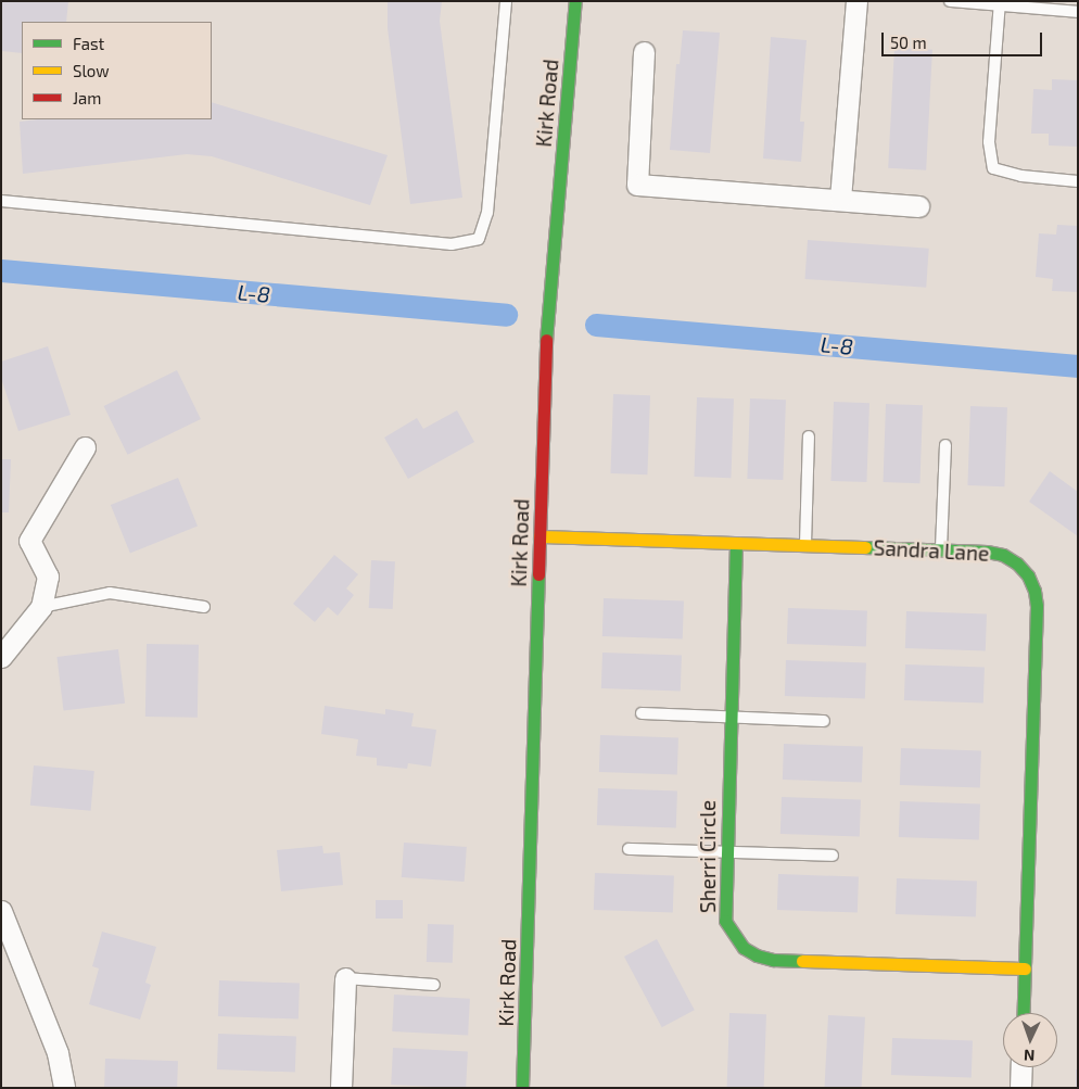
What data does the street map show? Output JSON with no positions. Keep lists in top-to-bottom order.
{
  "streets": {
    "street": ["Kirk Road", "Sandra Lane", "Sherri Circle"]
  },
  "crossings": [
    ["Kirk Road", "Sandra Lane"],
    ["Sandra Lane", "Sherri Circle"]
  ],
  "water": ["L-8"],
  "legend": ["Fast", "Slow", "Jam"],
  "scale_bar": "50 m",
  "north": "bottom"
}
